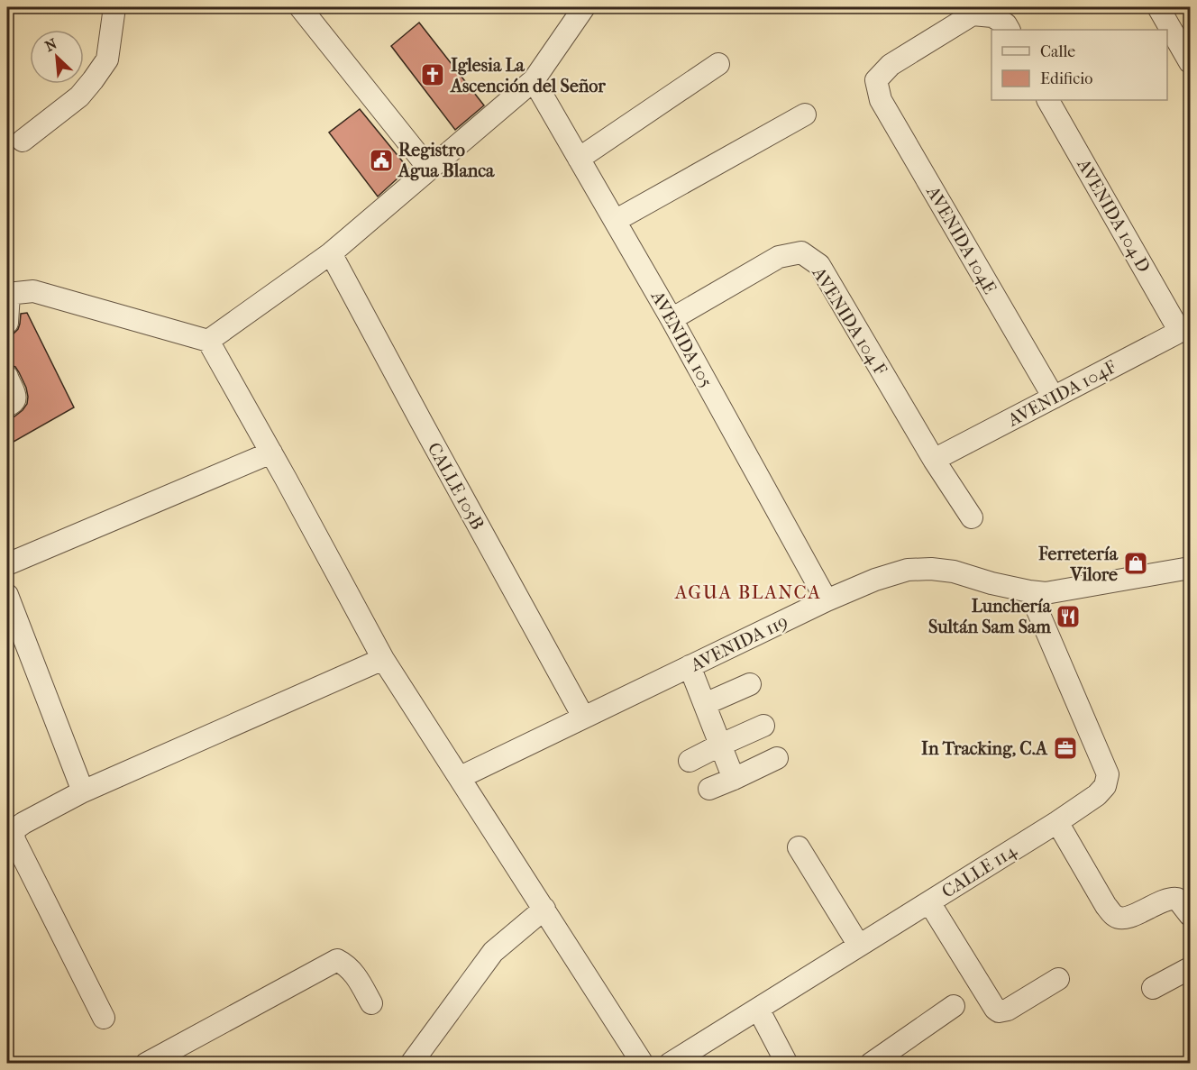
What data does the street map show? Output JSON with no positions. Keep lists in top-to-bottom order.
{
  "streets": {
    "street": [
      "AVENIDA 104 D",
      "AVENIDA 104E",
      "AVENIDA 104 F",
      "AVENIDA 105",
      "AVENIDA 104F",
      "CALLE 105B",
      "AVENIDA 119",
      "CALLE 114"
    ]
  },
  "crossings": [
    ["AVENIDA 104 D", "AVENIDA 104F"],
    ["AVENIDA 104E", "AVENIDA 104F"],
    ["AVENIDA 104 F", "AVENIDA 105"],
    ["AVENIDA 104 F", "AVENIDA 104F"],
    ["AVENIDA 105", "AVENIDA 119"],
    ["CALLE 105B", "AVENIDA 119"],
    ["AVENIDA 119", "CALLE 114"]
  ],
  "districts": ["AGUA BLANCA"],
  "places": {
    "church": ["Iglesia La Ascención del Señor"],
    "public building": ["Registro Agua Blanca"],
    "shop": ["Ferretería Vilore"],
    "restaurant": ["Lunchería Sultán Sam Sam"],
    "office": ["In Tracking, C.A"]
  },
  "legend": ["Calle", "Edificio"],
  "north": "top left"
}
